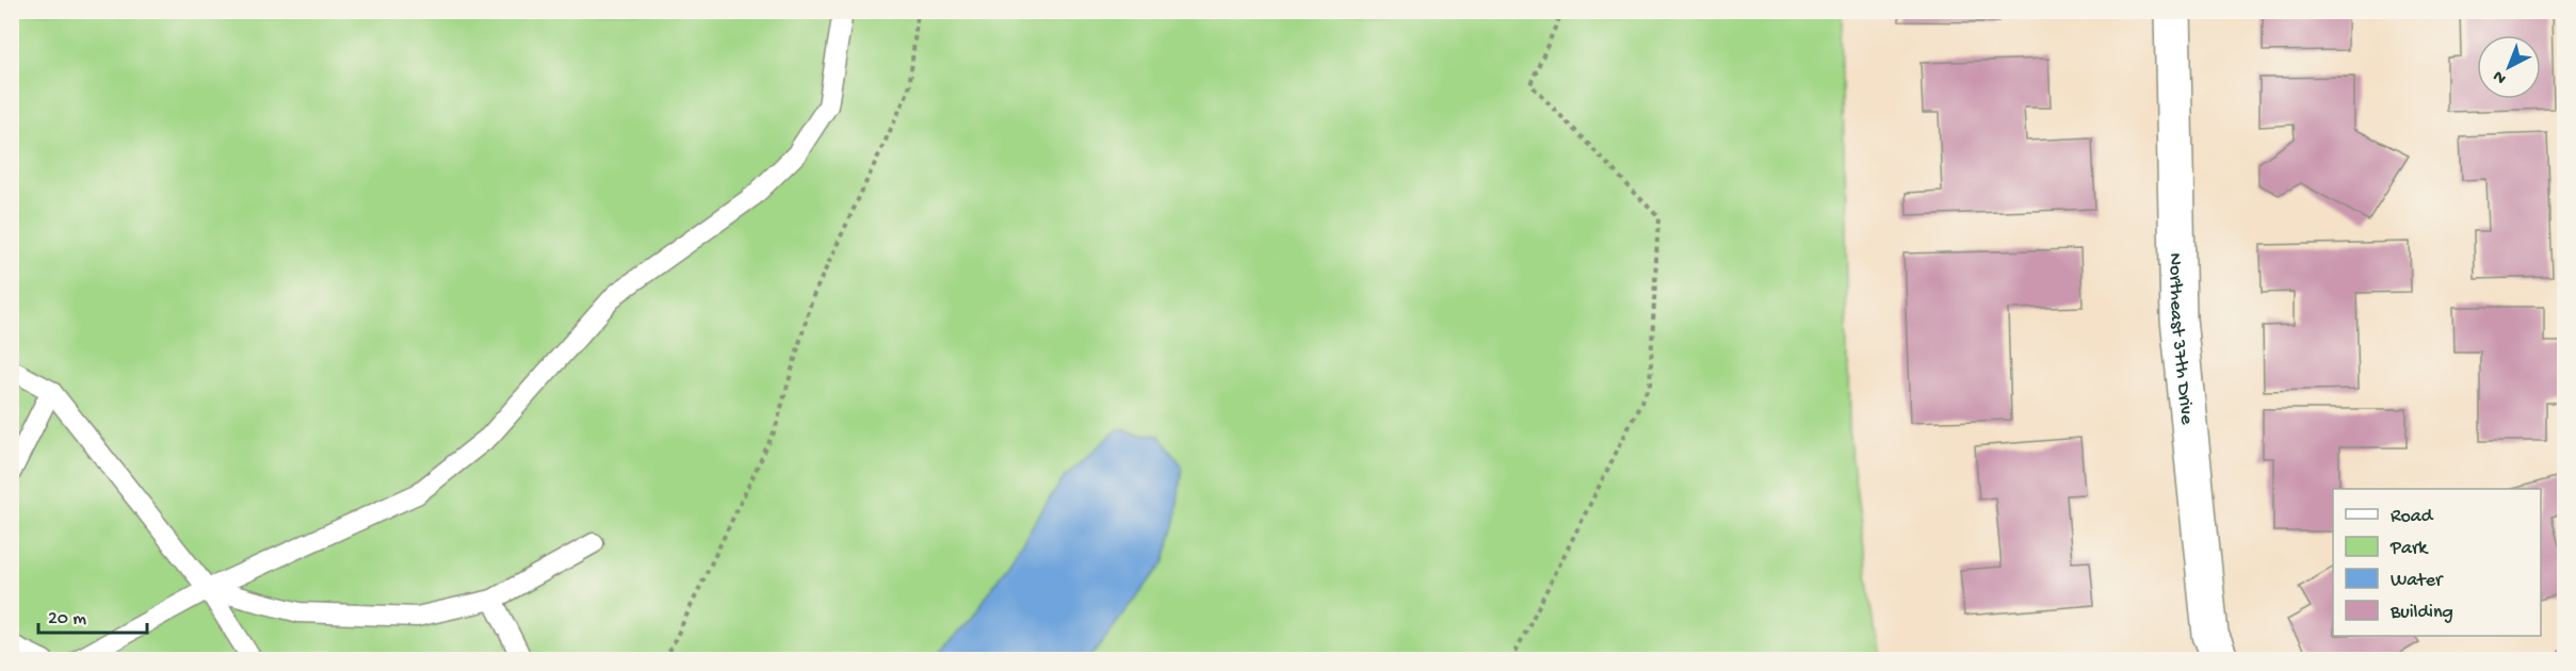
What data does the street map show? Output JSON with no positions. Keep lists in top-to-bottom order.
{
  "streets": {
    "street": ["Northeast 37th Drive"]
  },
  "legend": [
    "Road",
    "Park",
    "Water",
    "Building"
  ],
  "scale_bar": "20 m",
  "north": "bottom left"
}
